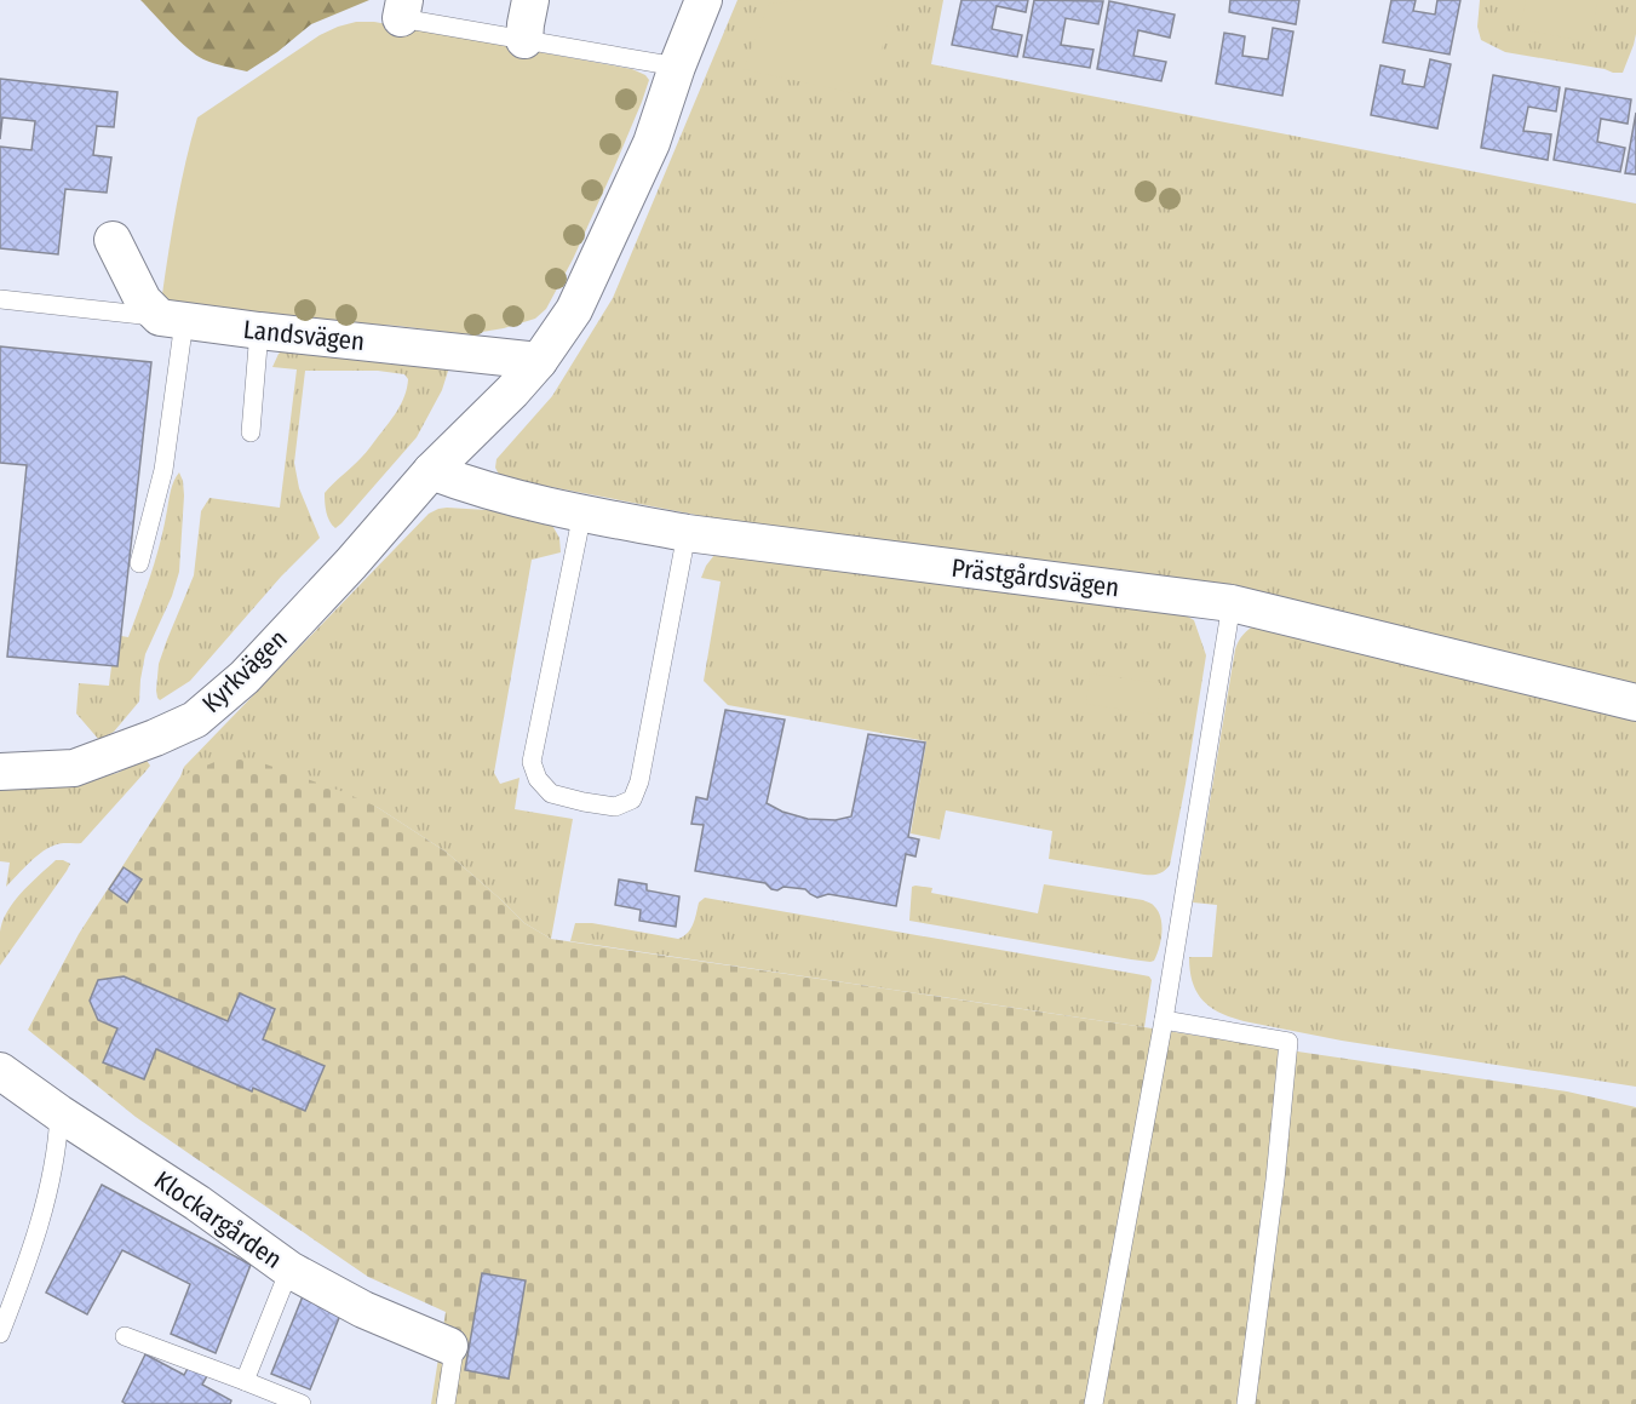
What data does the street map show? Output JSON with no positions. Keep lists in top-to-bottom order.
{
  "streets": {
    "street": [
      "Landsvägen",
      "Prästgårdsvägen",
      "Kyrkvägen",
      "Klockargården"
    ]
  },
  "crossings": [
    ["Prästgårdsvägen", "Kyrkvägen"]
  ]
}
